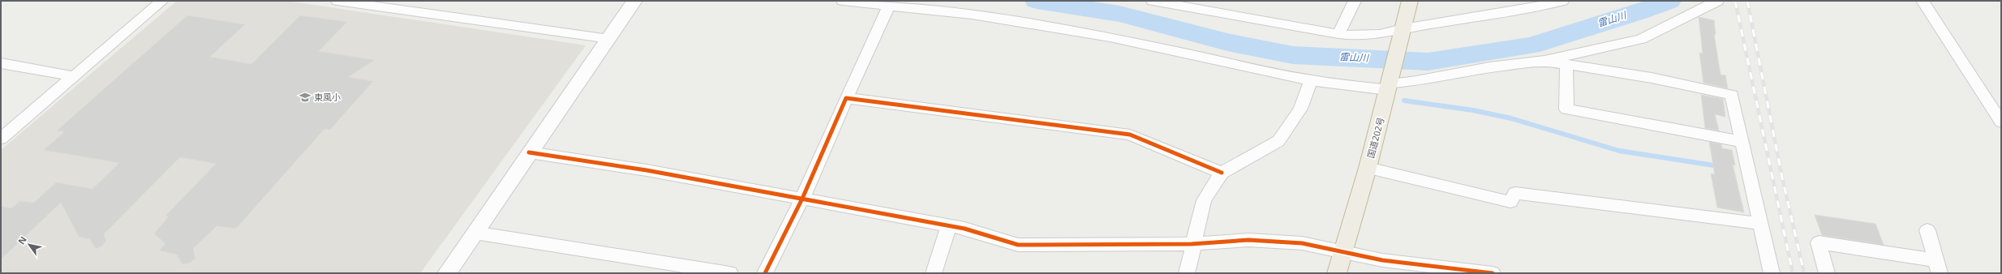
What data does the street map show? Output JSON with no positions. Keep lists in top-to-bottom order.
{
  "streets": {
    "highway": ["国道202号"]
  },
  "water": ["雷山川"],
  "places": {
    "school or university": ["東風小"]
  },
  "north": "top left"
}
